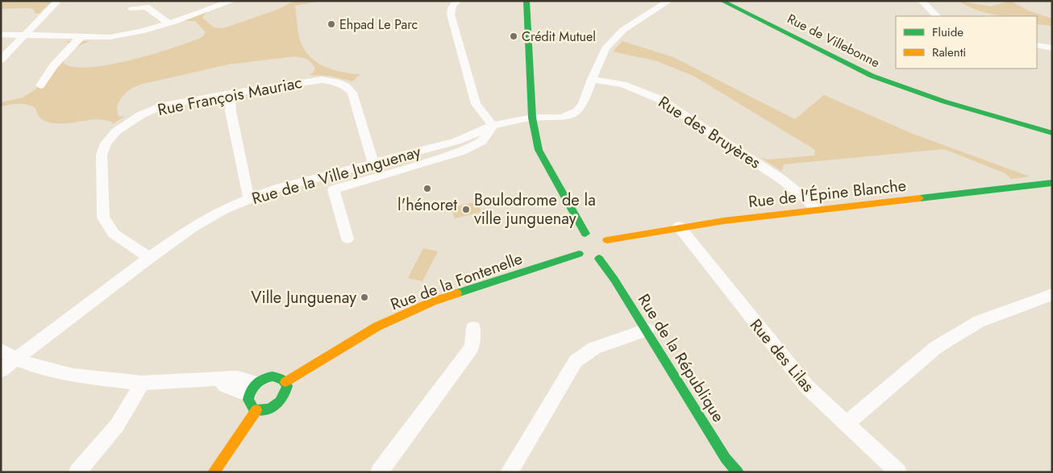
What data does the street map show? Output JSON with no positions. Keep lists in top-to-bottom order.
{
  "streets": {
    "street": [
      "Rue de Villebonne",
      "Rue François Mauriac",
      "Rue des Bruyères",
      "Rue de la Ville Junguenay",
      "Rue de l'Épine Blanche",
      "Rue de la Fontenelle",
      "Rue des Lilas",
      "Rue de la République"
    ]
  },
  "crossings": [
    ["Rue François Mauriac", "Rue de la Ville Junguenay"],
    ["Rue des Bruyères", "Rue de la Ville Junguenay"],
    ["Rue des Bruyères", "Rue de l'Épine Blanche"],
    ["Rue de l'Épine Blanche", "Rue des Lilas"]
  ],
  "places": [
    "Ehpad Le Parc",
    "Crédit Mutuel",
    "l'hénoret",
    "Boulodrome de la ville junguenay",
    "Ville Junguenay"
  ],
  "legend": ["Fluide", "Ralenti"]
}
